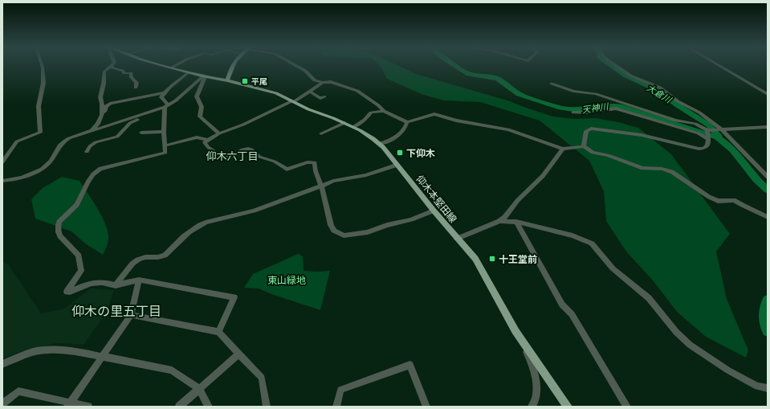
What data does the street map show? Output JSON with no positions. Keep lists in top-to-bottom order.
{
  "streets": {
    "main road": ["仰木本堅田線"]
  },
  "districts": ["仰木六丁目", "仰木の里五丁目"],
  "water": ["大倉川", "天神川"],
  "parks": ["東山緑地"],
  "places": {
    "transit": ["平尾", "下仰木", "十王堂前"]
  }
}
